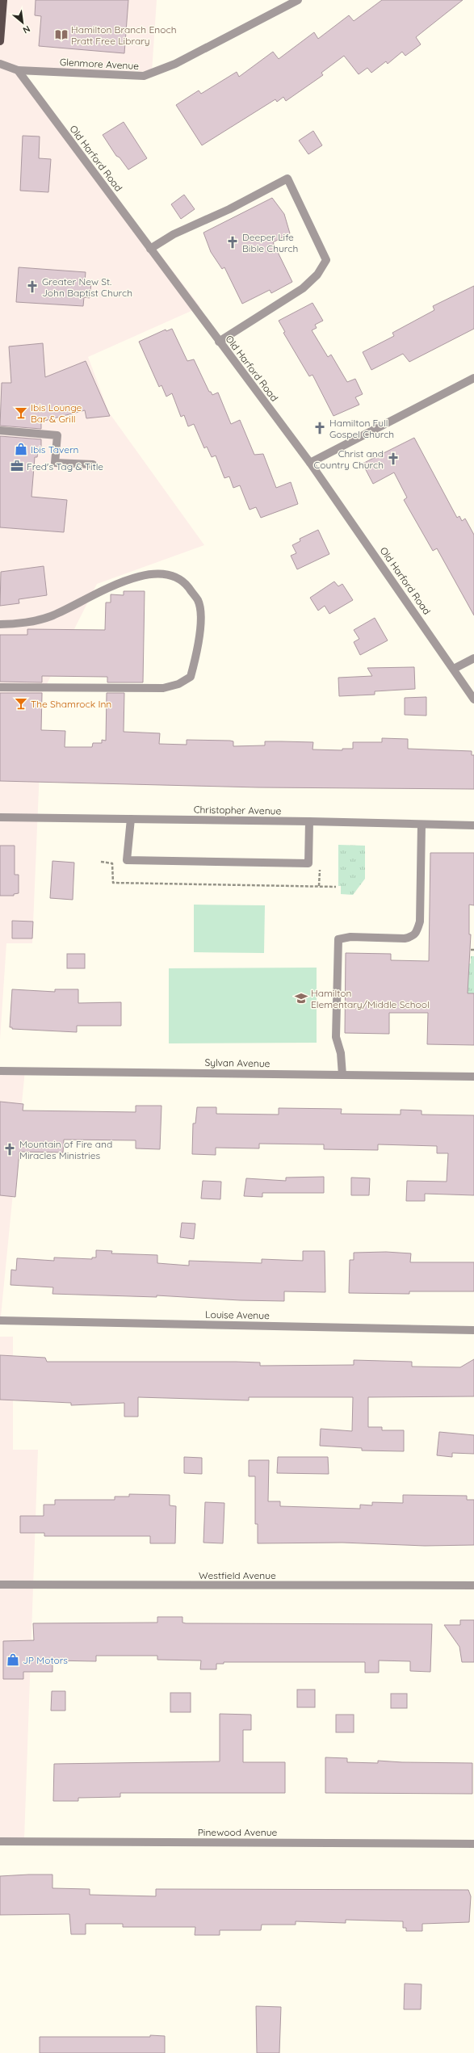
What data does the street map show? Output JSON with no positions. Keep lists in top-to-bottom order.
{
  "streets": {
    "street": [
      "Glenmore Avenue",
      "Old Harford Road",
      "Christopher Avenue",
      "Sylvan Avenue",
      "Louise Avenue",
      "Westfield Avenue",
      "Pinewood Avenue"
    ]
  },
  "crossings": [
    ["Glenmore Avenue", "Old Harford Road"]
  ],
  "places": {
    "library": ["Hamilton Branch Enoch Pratt Free Library"],
    "church": [
      "Deeper Life Bible Church",
      "Greater New St. John Baptist Church",
      "Hamilton Full Gospel Church",
      "Christ and Country Church",
      "Mountain of Fire and Miracles Ministries"
    ],
    "bar": ["Ibis Lounge Bar & Grill", "The Shamrock Inn"],
    "shop": ["Ibis Tavern", "JP Motors"],
    "office": ["Fred's Tag & Title"],
    "school or university": ["Hamilton Elementary/Middle School"]
  },
  "north": "bottom right"
}
